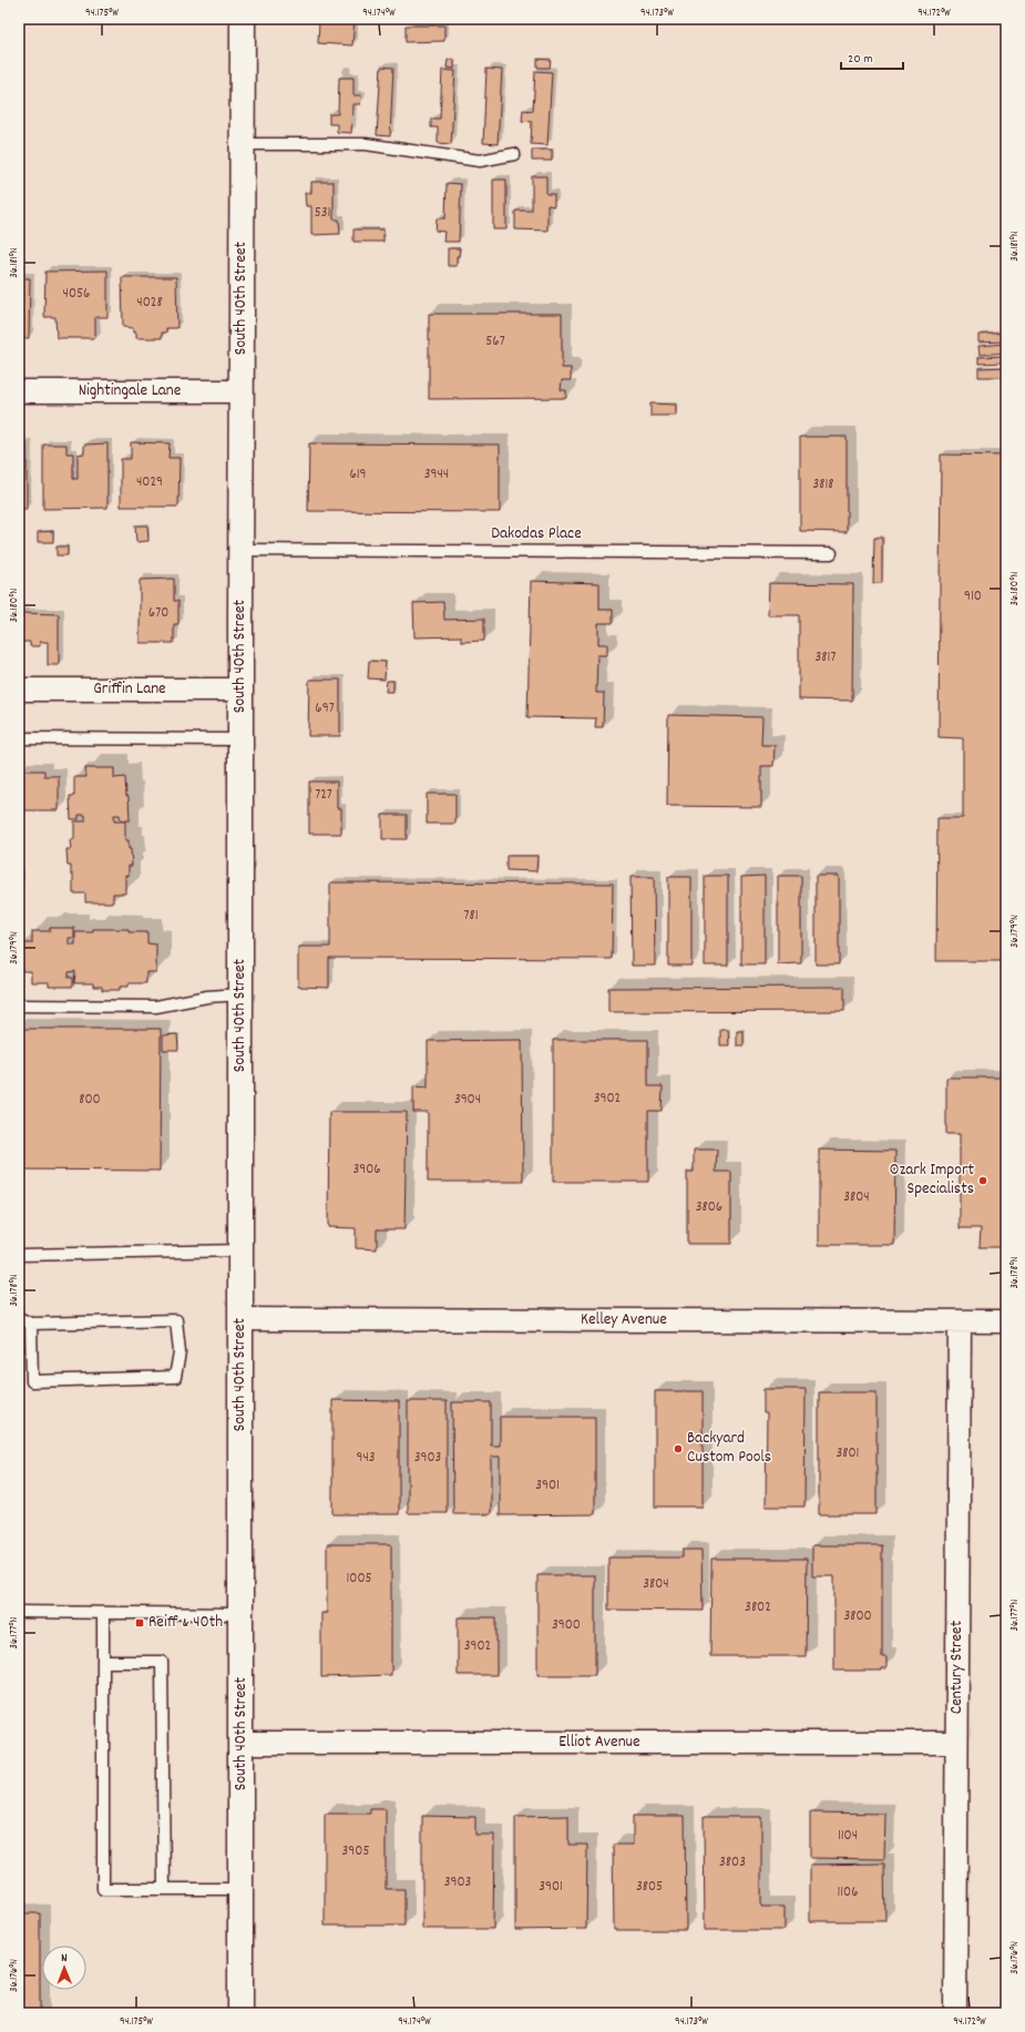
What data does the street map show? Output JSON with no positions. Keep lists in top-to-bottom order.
{
  "streets": {
    "street": [
      "South 40th Street",
      "Nightingale Lane",
      "Griffin Lane",
      "Kelley Avenue",
      "Century Street",
      "Elliot Avenue"
    ],
    "lane": ["Dakodas Place"]
  },
  "crossings": [
    ["South 40th Street", "Nightingale Lane"],
    ["South 40th Street", "Dakodas Place"],
    ["South 40th Street", "Griffin Lane"],
    ["South 40th Street", "Kelley Avenue"],
    ["South 40th Street", "Elliot Avenue"],
    ["Kelley Avenue", "Century Street"],
    ["Century Street", "Elliot Avenue"]
  ],
  "places": {
    "other": ["Ozark Import Specialists", "Backyard Custom Pools"],
    "transit": ["Reiff & 40th"]
  },
  "house_numbers": [
    "531",
    "4056",
    "4028",
    "567",
    "619",
    "3944",
    "4029",
    "3818",
    "910",
    "670",
    "3817",
    "697",
    "727",
    "781",
    "3902",
    "800",
    "3904",
    "3906",
    "3804",
    "3806",
    "3801",
    "943",
    "3903",
    "3901",
    "1005",
    "3804",
    "3802",
    "3800",
    "3900",
    "3902",
    "1104",
    "3905",
    "3803",
    "3903",
    "3901",
    "3805",
    "1106"
  ],
  "scale_bar": "20 m",
  "north": "top",
  "coordinates": [
    "94.175°W",
    "94.174°W",
    "94.173°W",
    "94.172°W",
    "36.181°N",
    "36.180°N",
    "36.179°N",
    "36.178°N",
    "36.177°N",
    "36.176°N"
  ]
}
